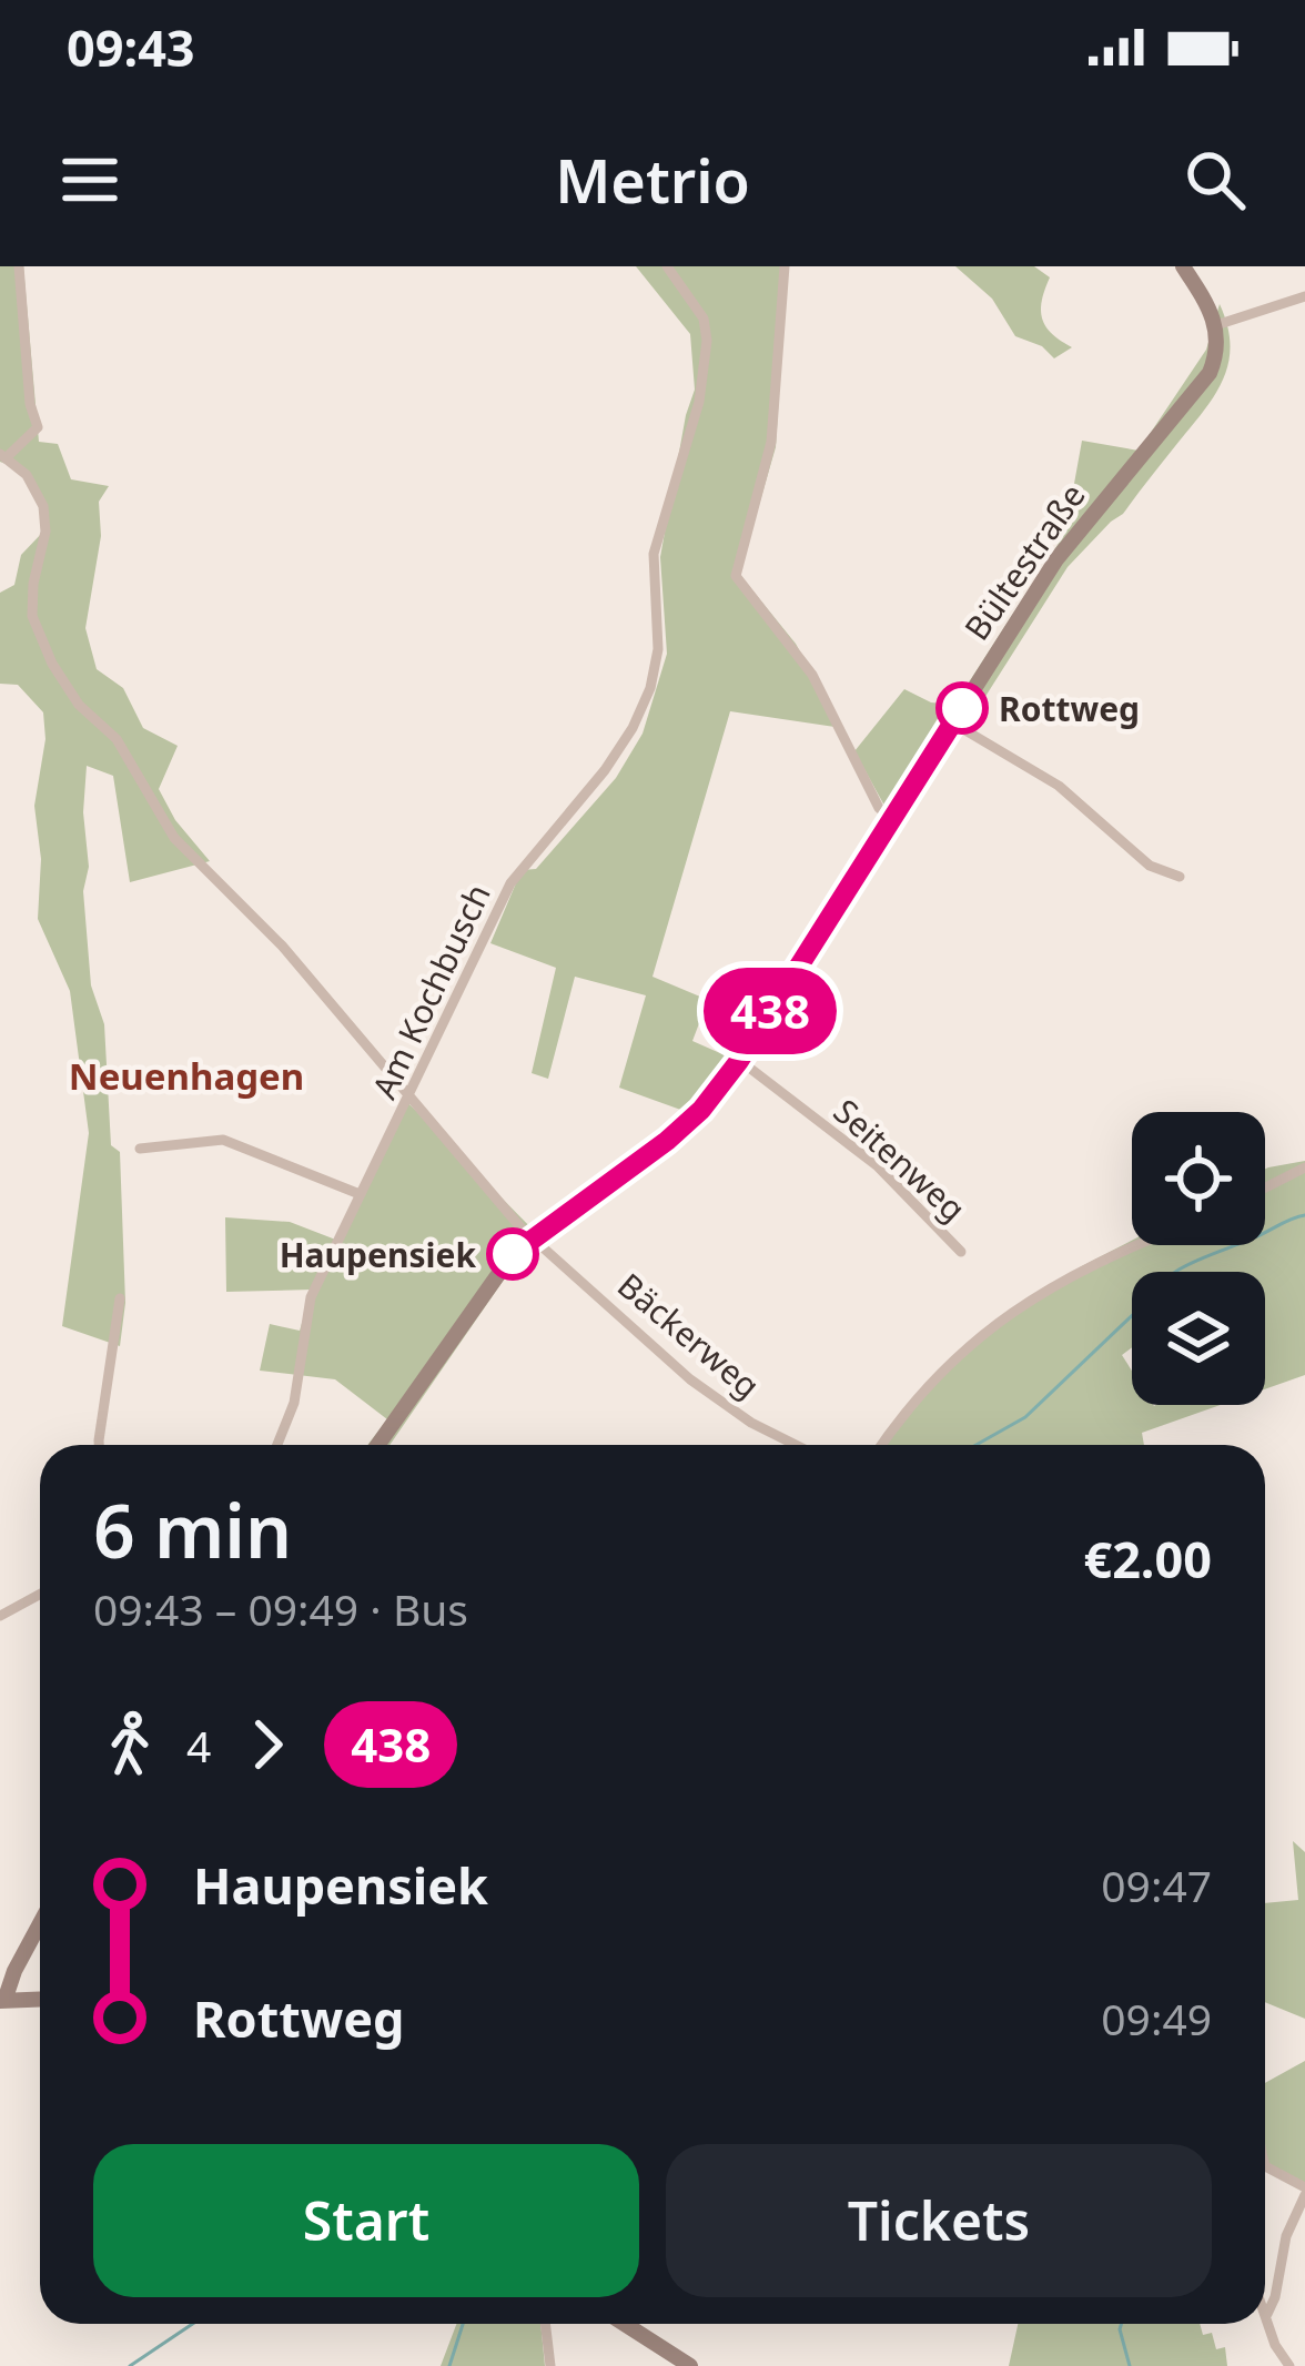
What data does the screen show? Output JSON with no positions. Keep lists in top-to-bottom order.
{
  "streets": {
    "street": [
      "Bültestraße",
      "Am Kochbusch",
      "Seitenweg",
      "Bäckerweg"
    ]
  },
  "crossings": [
    ["Bültestraße", "Seitenweg"],
    ["Bültestraße", "Bäckerweg"]
  ],
  "districts": ["Neuenhagen"],
  "places": ["Rottweg", "Haupensiek"],
  "lines": ["bus line 438"],
  "page": {
    "status": "09:43",
    "header": "Metrio",
    "on_map": "438",
    "heading": ["6 min", "09:43 – 09:49 · Bus", "€2.00"],
    "legs": ["4", "438"],
    "list": [
      {
        "name": "Haupensiek",
        "value": "09:47"
      },
      {
        "name": "Rottweg",
        "value": "09:49"
      }
    ],
    "buttons": ["Start", "Tickets"]
  }
}
